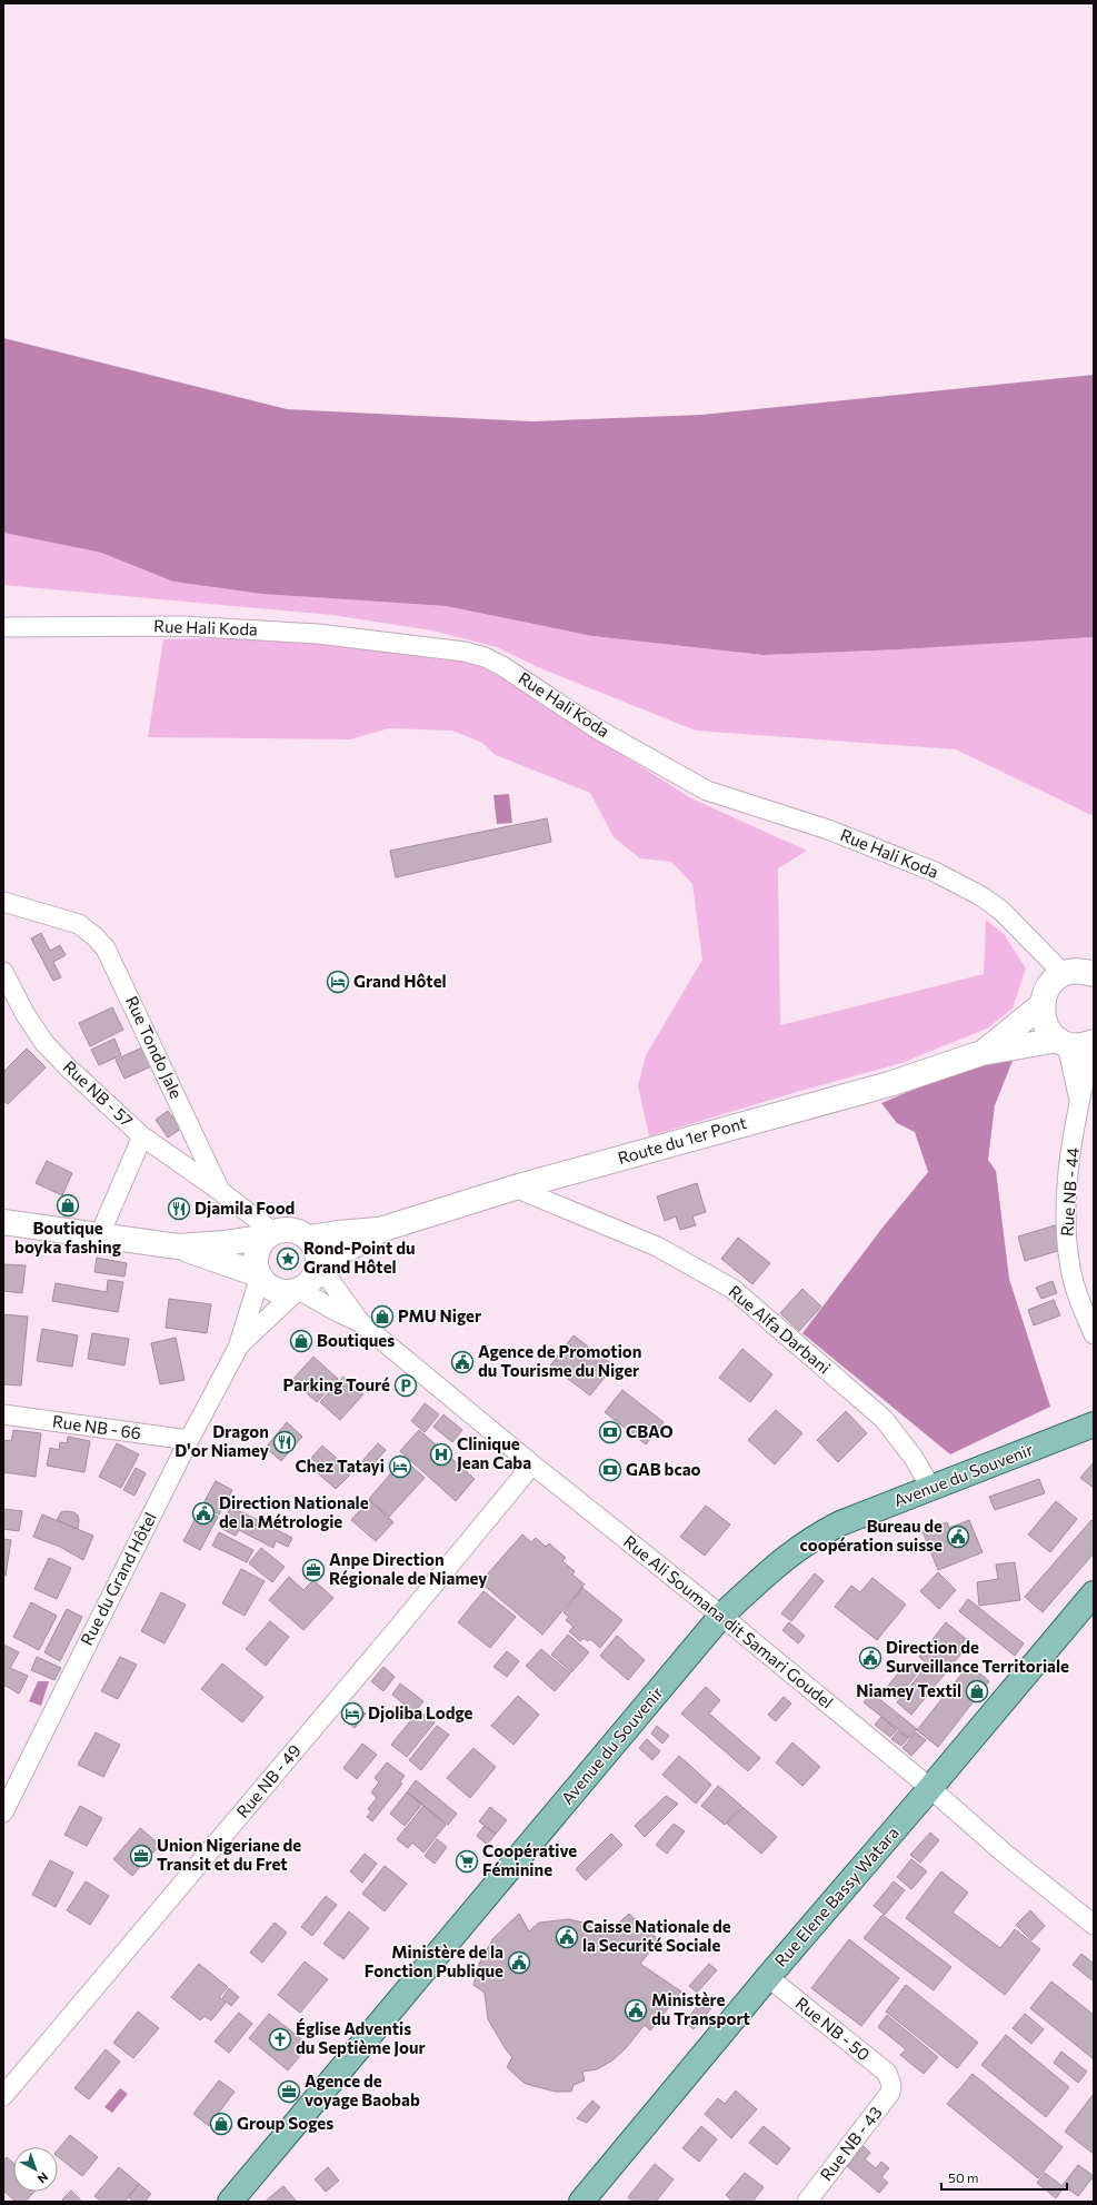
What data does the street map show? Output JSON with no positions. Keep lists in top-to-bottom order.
{
  "streets": {
    "main road": ["Avenue du Souvenir", "Rue Elene Bassy Watara"],
    "street": [
      "Rue Hali Koda",
      "Rue Tondo Jale",
      "Rue NB - 57",
      "Route du 1er Pont",
      "Rue NB - 44",
      "Rue Alfa Darbani",
      "Rue NB - 66",
      "Rue du Grand Hôtel",
      "Rue Ali Soumana dit Samari Goudel",
      "Rue NB - 49",
      "Rue NB - 50",
      "Rue NB - 43"
    ]
  },
  "crossings": [
    ["Rue Tondo Jale", "Rue NB - 57"],
    ["Rue Tondo Jale", "Route du 1er Pont"],
    ["Rue Tondo Jale", "Rue du Grand Hôtel"],
    ["Rue Tondo Jale", "Rue Ali Soumana dit Samari Goudel"],
    ["Route du 1er Pont", "Rue NB - 44"],
    ["Route du 1er Pont", "Rue Alfa Darbani"],
    ["Route du 1er Pont", "Rue du Grand Hôtel"],
    ["Route du 1er Pont", "Rue Ali Soumana dit Samari Goudel"],
    ["Rue Alfa Darbani", "Avenue du Souvenir"],
    ["Rue NB - 66", "Rue du Grand Hôtel"],
    ["Avenue du Souvenir", "Rue Ali Soumana dit Samari Goudel"],
    ["Rue du Grand Hôtel", "Rue Ali Soumana dit Samari Goudel"],
    ["Rue Ali Soumana dit Samari Goudel", "Rue NB - 49"],
    ["Rue Ali Soumana dit Samari Goudel", "Rue Elene Bassy Watara"],
    ["Rue Elene Bassy Watara", "Rue NB - 50"],
    ["Rue NB - 50", "Rue NB - 43"]
  ],
  "places": {
    "hotel": ["Grand Hôtel", "Chez Tatayi", "Djoliba Lodge"],
    "shop": [
      "Boutique boyka fashing",
      "PMU Niger",
      "Boutiques",
      "Niamey Textil",
      "Group Soges"
    ],
    "restaurant": ["Djamila Food", "Dragon D'or Niamey"],
    "place": ["Rond-Point du Grand Hôtel"],
    "public building": [
      "Agence de Promotion du Tourisme du Niger",
      "Direction Nationale de la Métrologie",
      "Bureau de coopération suisse",
      "Direction de Surveillance Territoriale",
      "Caisse Nationale de la Securité Sociale",
      "Ministère de la Fonction Publique",
      "Ministère du Transport"
    ],
    "parking": ["Parking Touré"],
    "bank": ["CBAO", "GAB bcao"],
    "hospital": ["Clinique Jean Caba"],
    "office": ["Anpe Direction Régionale de Niamey", "Union Nigeriane de Transit et du Fret", "Agence de voyage Baobab"],
    "supermarket": ["Coopérative Féminine"],
    "church": ["Église Adventis du Septième Jour"]
  },
  "scale_bar": "50 m",
  "north": "bottom right"
}
